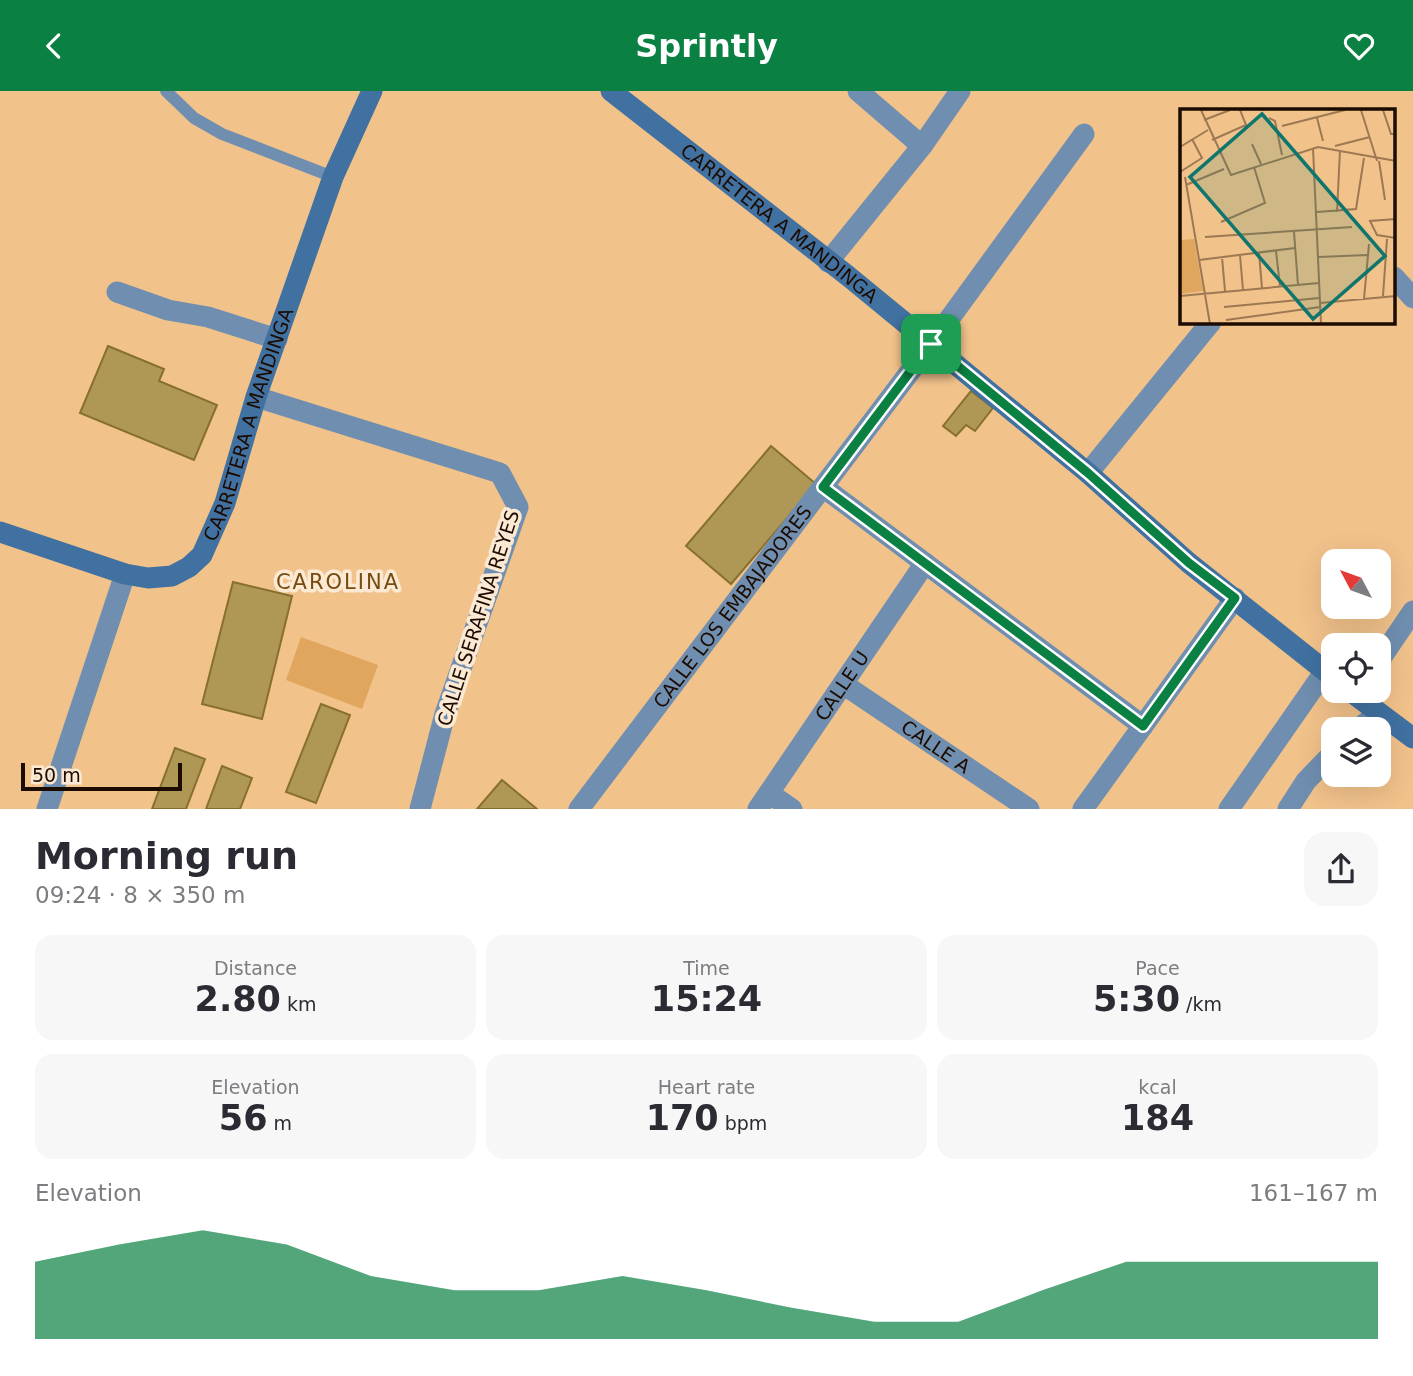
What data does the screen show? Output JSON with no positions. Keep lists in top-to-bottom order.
{
  "streets": {
    "street": [
      "CARRETERA A MANDINGA",
      "CALLE LOS EMBAJADORES",
      "CALLE SERAFINA REYES",
      "CALLE U",
      "CALLE A"
    ]
  },
  "crossings": [
    ["CARRETERA A MANDINGA", "CALLE LOS EMBAJADORES"],
    ["CARRETERA A MANDINGA", "CALLE SERAFINA REYES"],
    ["CALLE U", "CALLE A"]
  ],
  "districts": ["CAROLINA"],
  "scale_bar": "50 m",
  "north": "top left",
  "page": {
    "header": "Sprintly",
    "scale": "50 m",
    "heading": ["Morning run", "09:24 · 8 × 350 m"],
    "stats": [
      ["Distance", "2.80 km"],
      ["Time", "15:24"],
      ["Pace", "5:30 /km"],
      ["Elevation", "56 m"],
      ["Heart rate", "170 bpm"],
      ["kcal", "184"]
    ],
    "chart": ["Elevation", "161–167 m"]
  }
}
